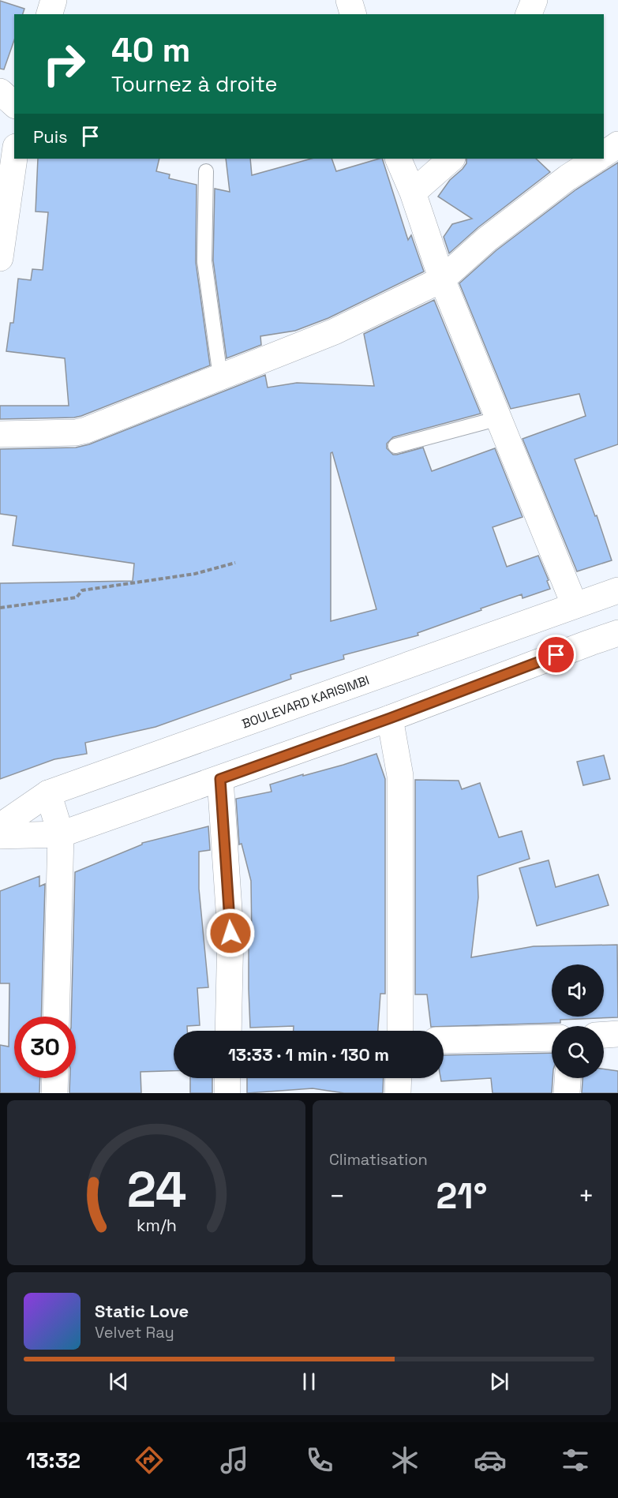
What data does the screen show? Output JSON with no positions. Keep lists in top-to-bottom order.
{
  "streets": {
    "street": ["BOULEVARD KARISIMBI"]
  },
  "page": {
    "turn": ["40 m", "Tournez à droite"],
    "then": "Puis",
    "limit": "30",
    "trip": "13:33 · 1 min · 130 m",
    "tile": "Climatisation",
    "heat": ["−", "21°", "+"],
    "song": ["Static Love", "Velvet Ray"],
    "tabs": "13:32",
    "gauge": ["24", "km/h"]
  }
}
